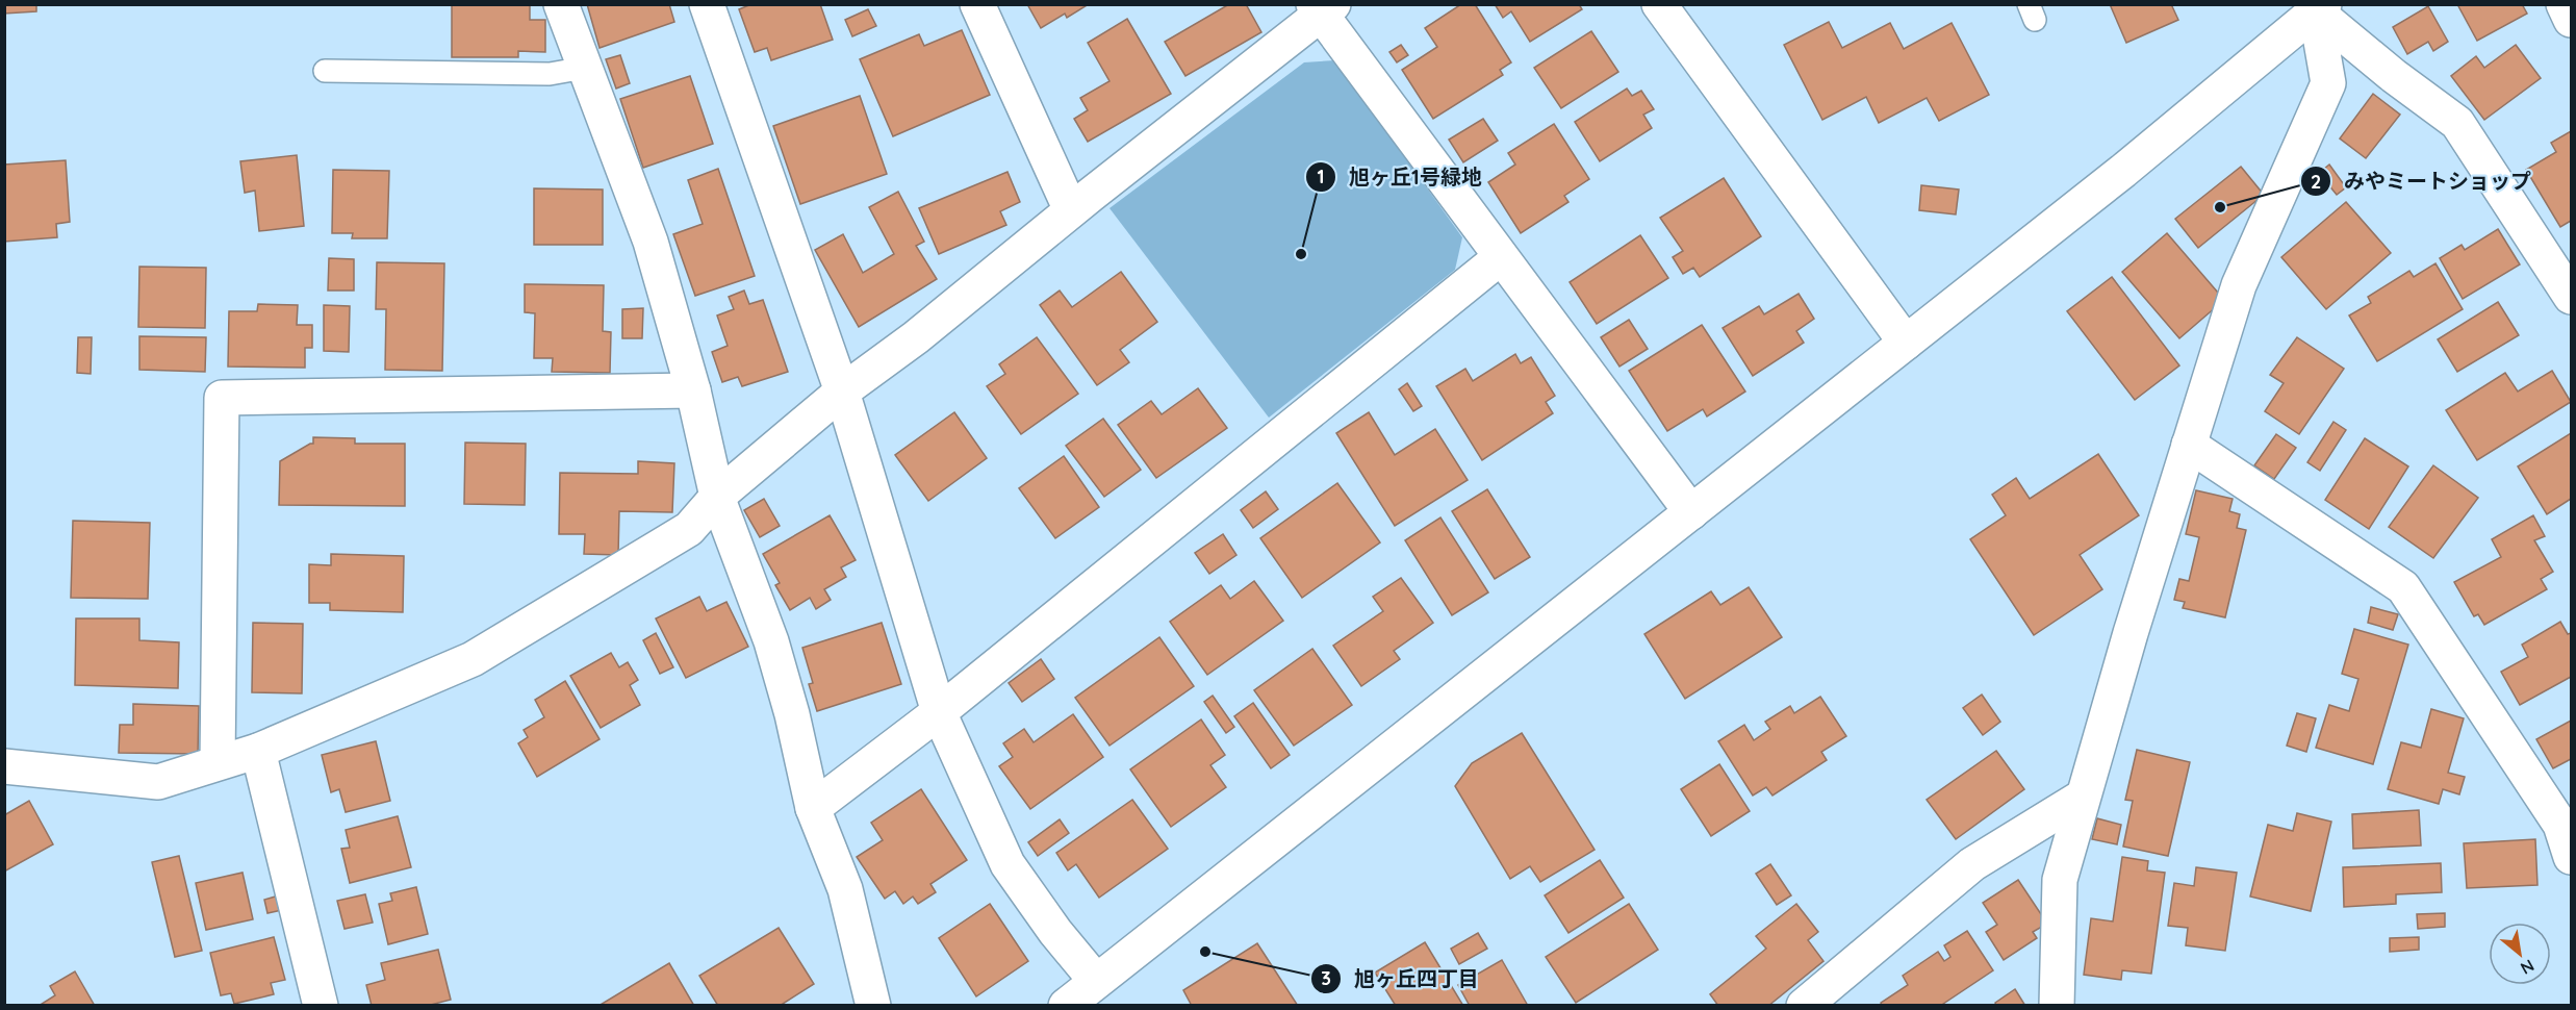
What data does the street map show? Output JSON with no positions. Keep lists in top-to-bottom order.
{
  "places": ["みやミートショップ", "旭ヶ丘1号緑地", "旭ヶ丘四丁目"],
  "north": "bottom right"
}
